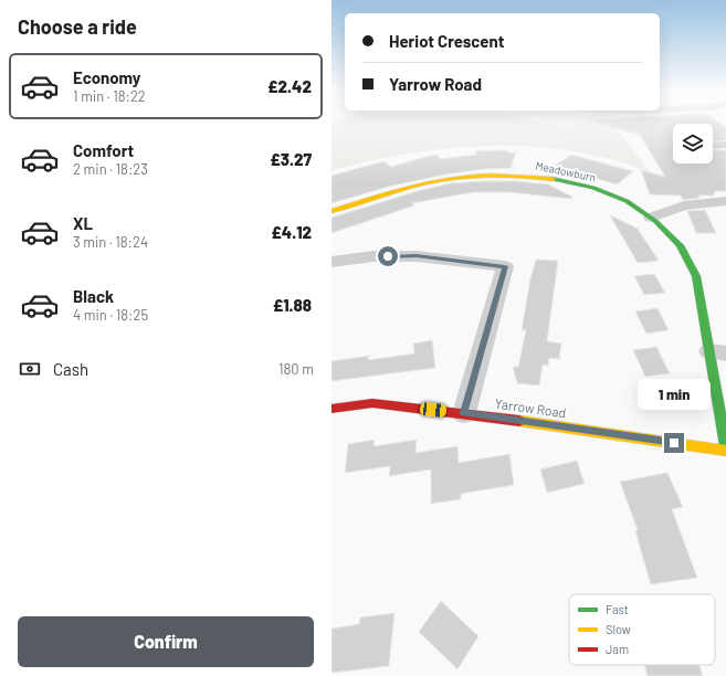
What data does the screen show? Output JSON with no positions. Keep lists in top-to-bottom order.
{
  "streets": {
    "street": ["Meadowburn", "Yarrow Road"]
  },
  "legend": ["Fast", "Slow", "Jam"],
  "page": {
    "heading": "Choose a ride",
    "banner": ["Heriot Crescent", "Yarrow Road"],
    "list": [
      {
        "name": "Economy",
        "note": "1 min · 18:22",
        "value": "£2.42"
      },
      {
        "name": "Comfort",
        "note": "2 min · 18:23",
        "value": "£3.27"
      },
      {
        "name": "XL",
        "note": "3 min · 18:24",
        "value": "£4.12"
      },
      {
        "name": "Black",
        "note": "4 min · 18:25",
        "value": "£1.88"
      }
    ],
    "pay": ["Cash", "180 m"],
    "bubble": "1 min",
    "buttons": "Confirm"
  }
}
